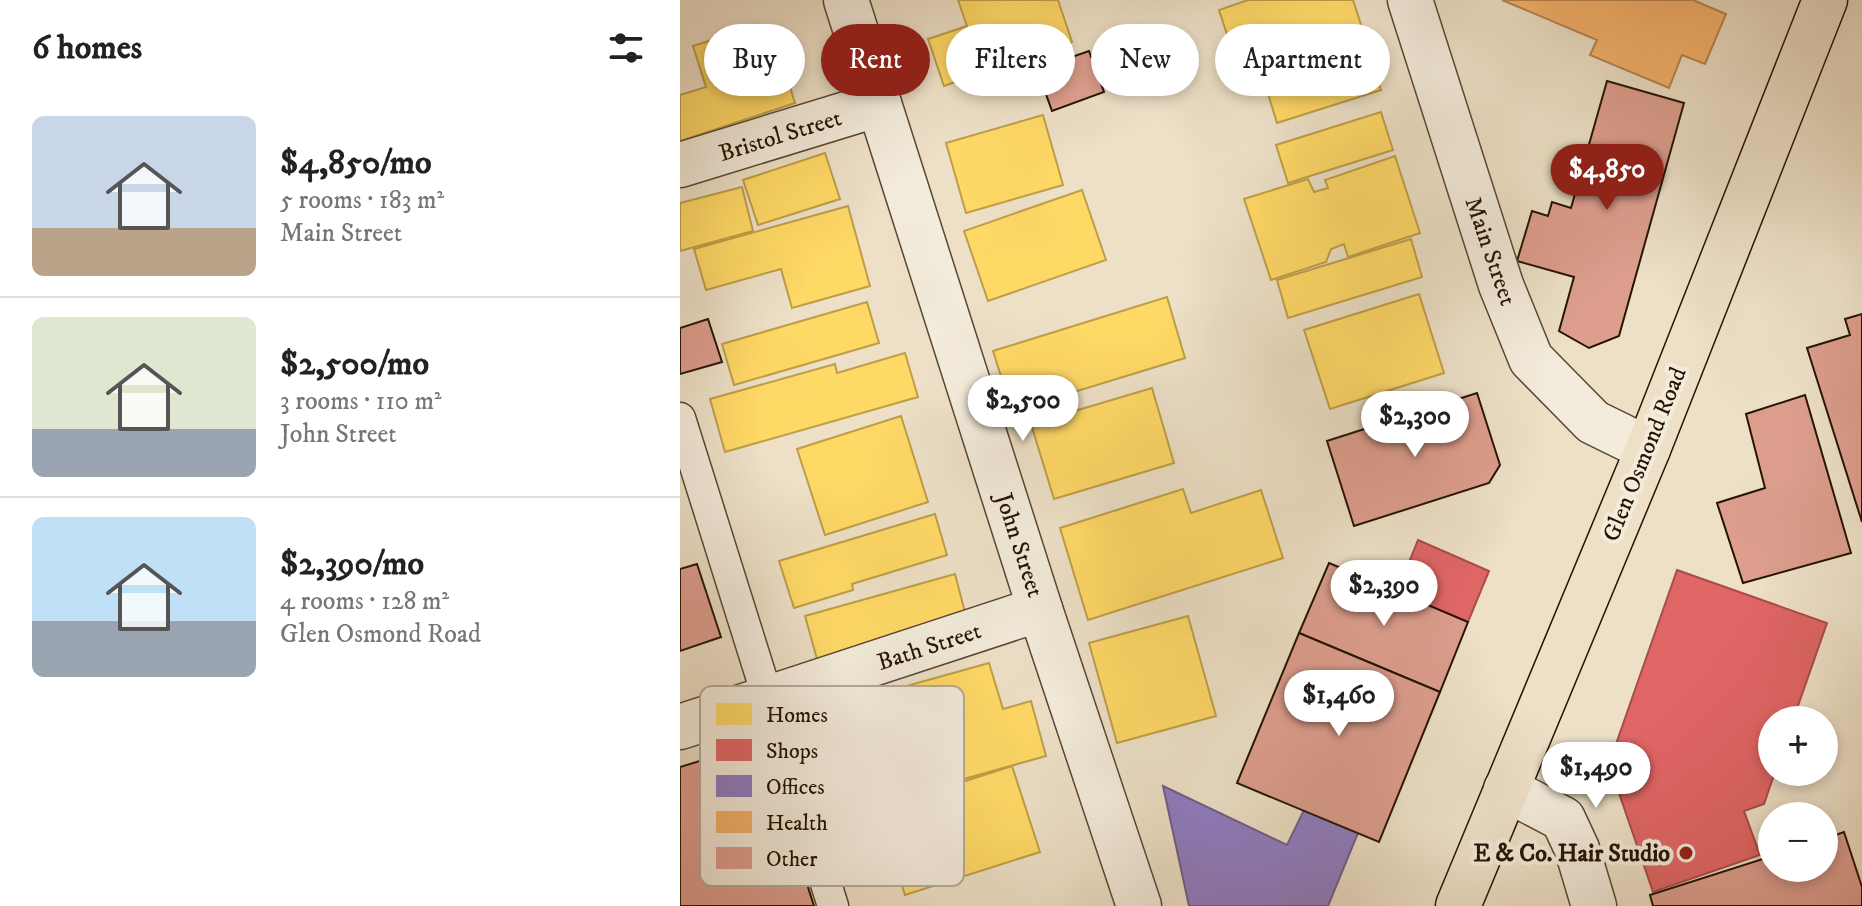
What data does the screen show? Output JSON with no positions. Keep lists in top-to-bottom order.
{
  "streets": {
    "highway": ["Glen Osmond Road"],
    "street": [
      "Bristol Street",
      "Main Street",
      "John Street",
      "Bath Street"
    ]
  },
  "crossings": [
    ["Bristol Street", "John Street"],
    ["Main Street", "Glen Osmond Road"],
    ["John Street", "Bath Street"]
  ],
  "places": ["E & Co. Hair Studio"],
  "legend": [
    "Homes",
    "Shops",
    "Offices",
    "Health",
    "Other"
  ],
  "page": {
    "heading": "6 homes",
    "chip": [
      "Buy",
      "Rent",
      "Filters",
      "New",
      "Apartment"
    ],
    "list": [
      {
        "name": "$4,850/mo",
        "note": "5 rooms · 183 m² · Main Street"
      },
      {
        "name": "$2,500/mo",
        "note": "3 rooms · 110 m² · John Street"
      },
      {
        "name": "$2,390/mo",
        "note": "4 rooms · 128 m² · Glen Osmond Road"
      }
    ],
    "price": [
      "$4,850",
      "$2,500",
      "$2,300",
      "$2,390",
      "$1,460",
      "$1,490"
    ],
    "map_buttons": ["+", "−"]
  }
}
